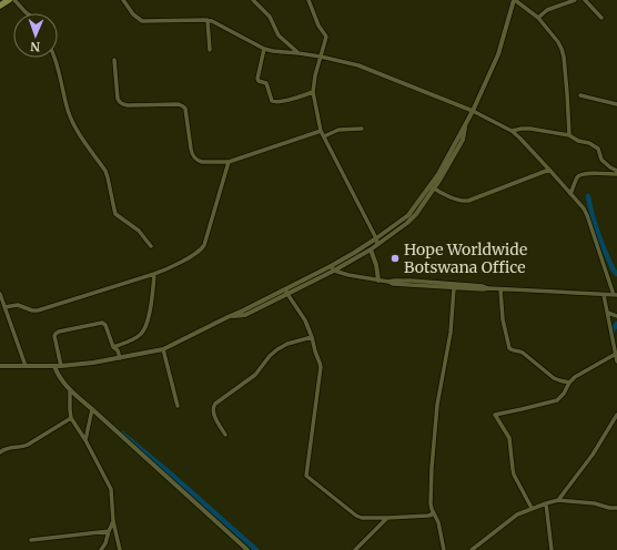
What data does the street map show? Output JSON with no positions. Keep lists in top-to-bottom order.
{
  "places": ["Hope Worldwide Botswana Office"],
  "north": "bottom"
}
